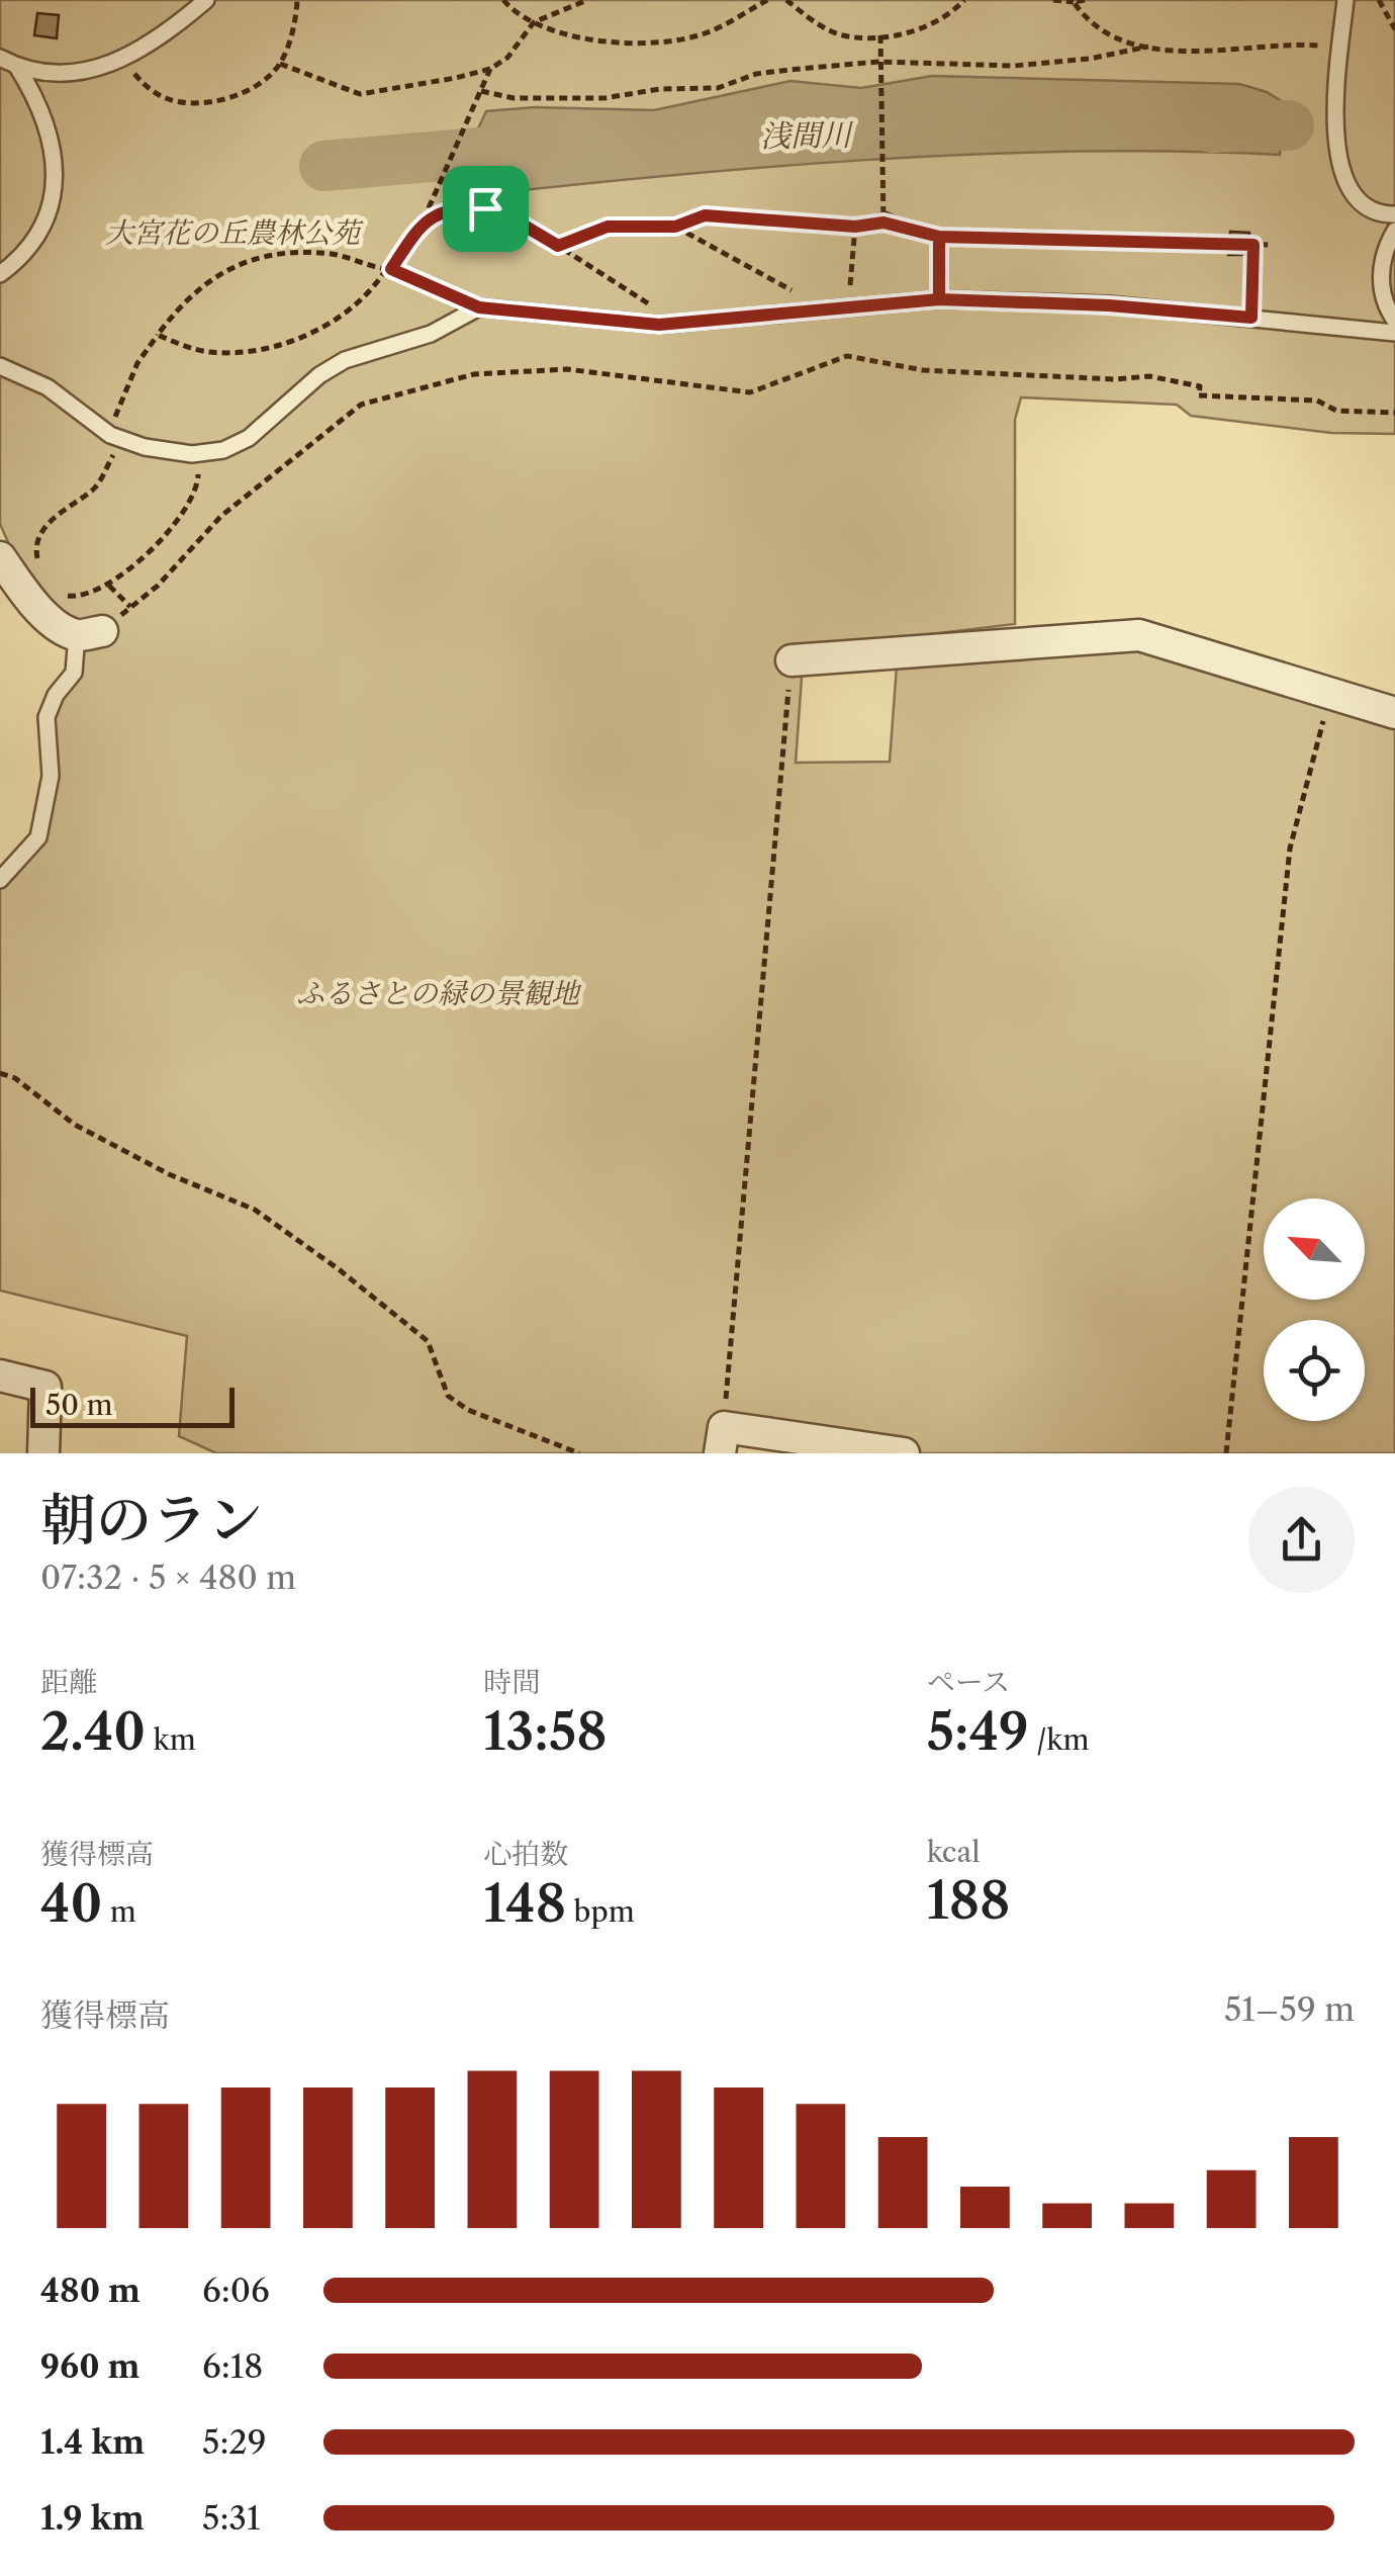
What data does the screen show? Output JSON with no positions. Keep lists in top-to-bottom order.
{
  "water": ["浅間川"],
  "parks": ["大宮花の丘農林公苑", "ふるさとの緑の景観地"],
  "scale_bar": "50 m",
  "north": "top left",
  "page": {
    "scale": "50 m",
    "heading": ["朝のラン", "07:32 · 5 × 480 m"],
    "stats": [
      ["距離", "2.40 km"],
      ["時間", "13:58"],
      ["ペース", "5:49 /km"],
      ["獲得標高", "40 m"],
      ["心拍数", "148 bpm"],
      ["kcal", "188"]
    ],
    "chart": ["獲得標高", "51–59 m"],
    "list": [
      {
        "name": "480 m",
        "note": "6:06"
      },
      {
        "name": "960 m",
        "note": "6:18"
      },
      {
        "name": "1.4 km",
        "note": "5:29"
      },
      {
        "name": "1.9 km",
        "note": "5:31"
      }
    ]
  }
}
